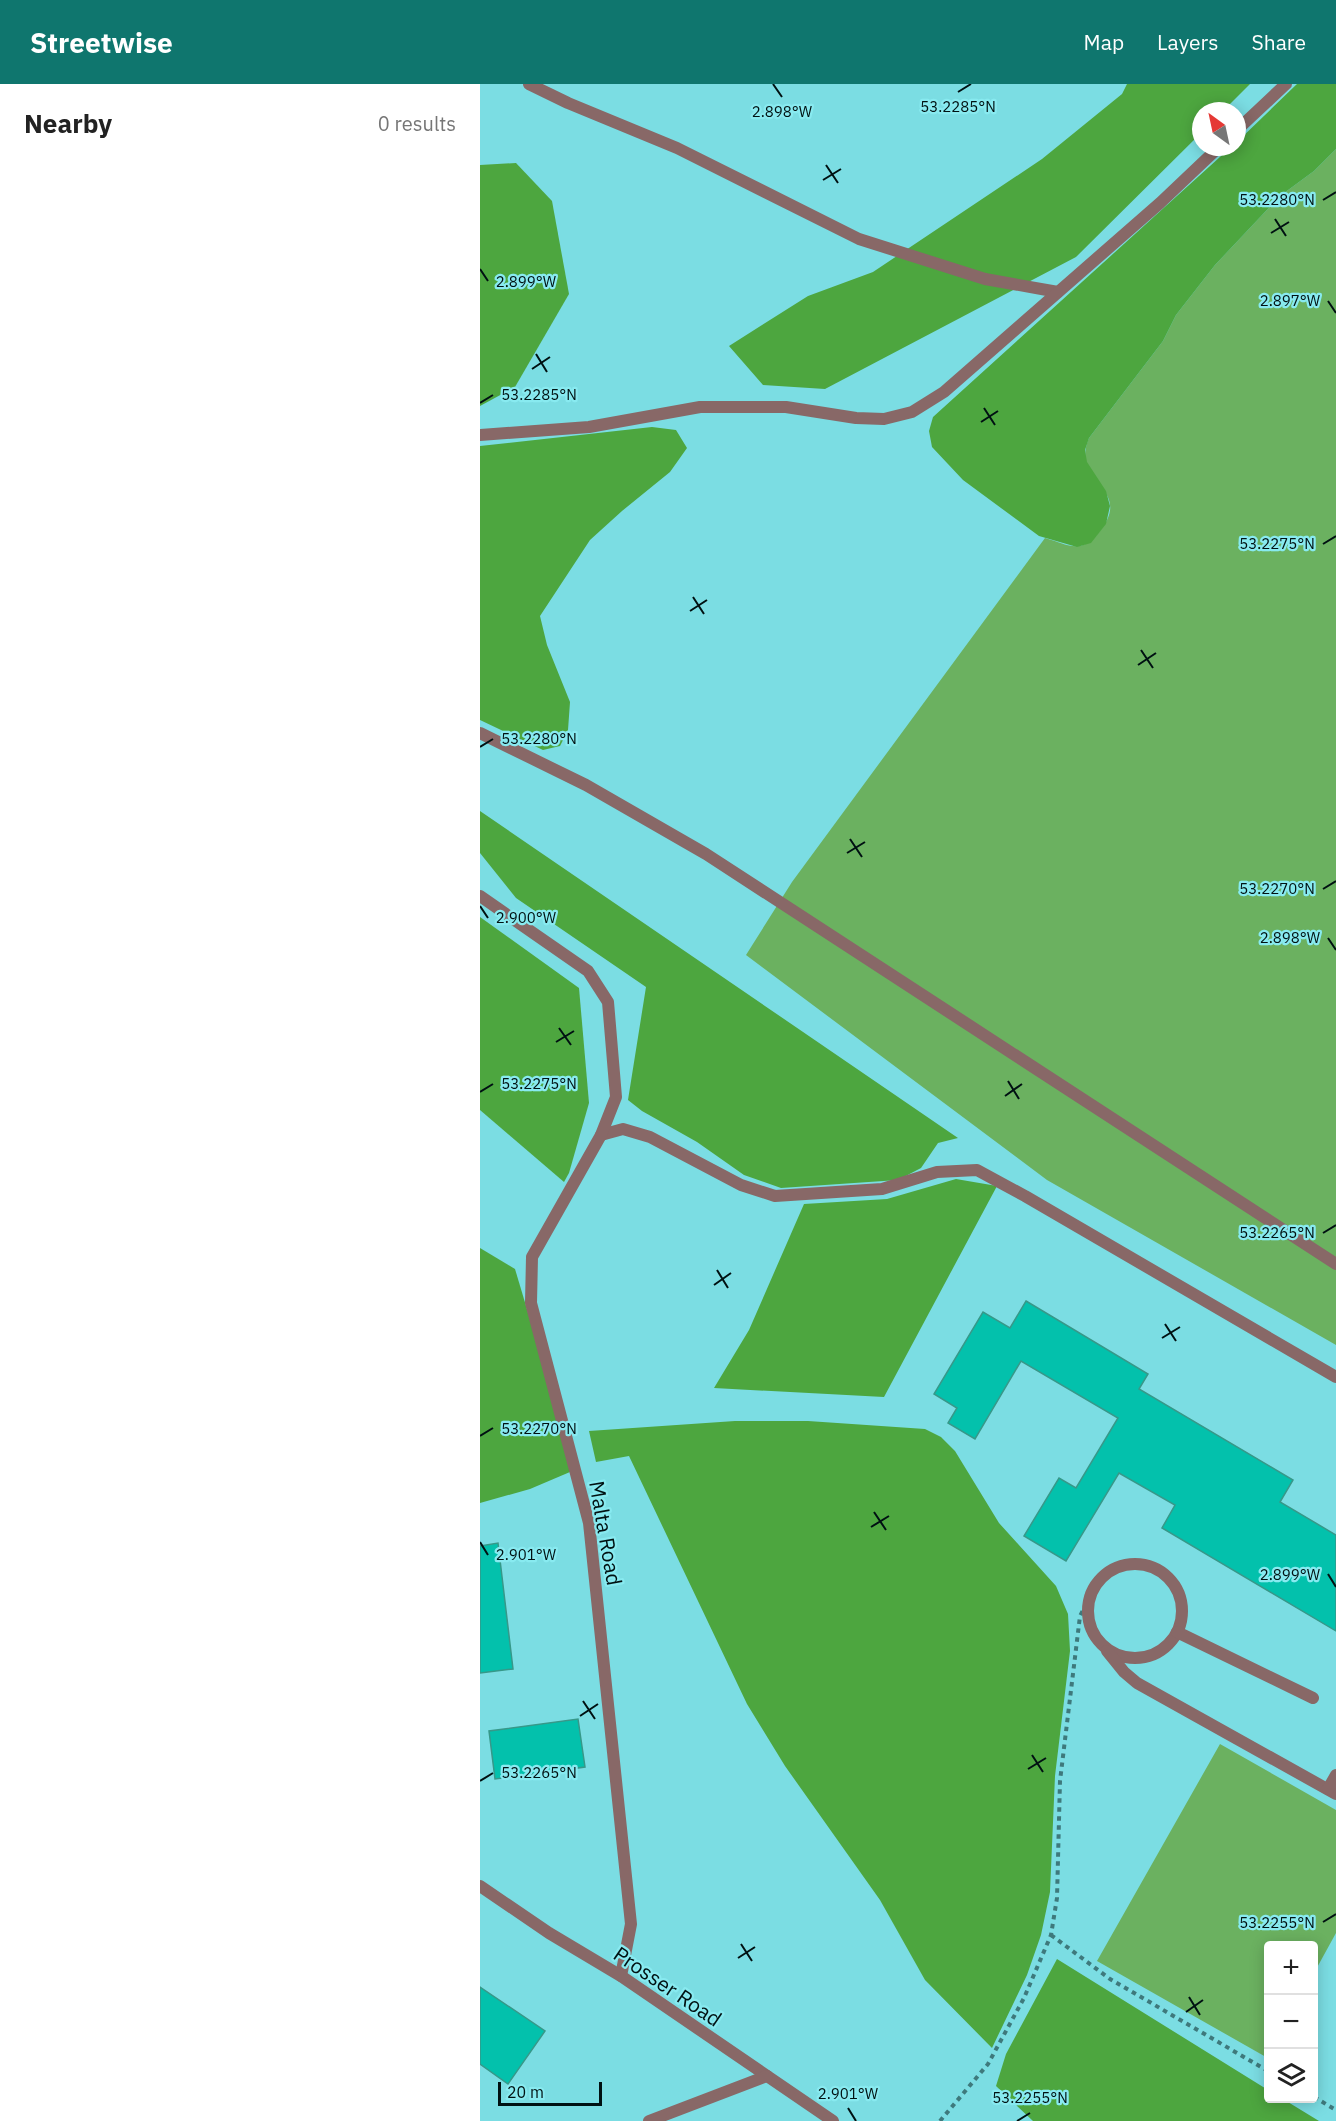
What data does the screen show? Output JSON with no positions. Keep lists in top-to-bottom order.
{
  "streets": {
    "street": ["Malta Road", "Prosser Road"]
  },
  "crossings": [
    ["Malta Road", "Prosser Road"]
  ],
  "scale_bar": "20 m",
  "north": "top left",
  "page": {
    "header": "Streetwise",
    "nav": ["Map", "Layers", "Share"],
    "heading": ["Nearby", "0 results"],
    "map_buttons": ["+", "−"],
    "scale": "20 m"
  },
  "coordinates": [
    "53.2285°N",
    "2.898°W",
    "53.2280°N",
    "2.899°W",
    "2.897°W",
    "53.2275°N",
    "53.2270°N",
    "2.900°W",
    "53.2265°N",
    "2.901°W",
    "53.2255°N"
  ]
}
